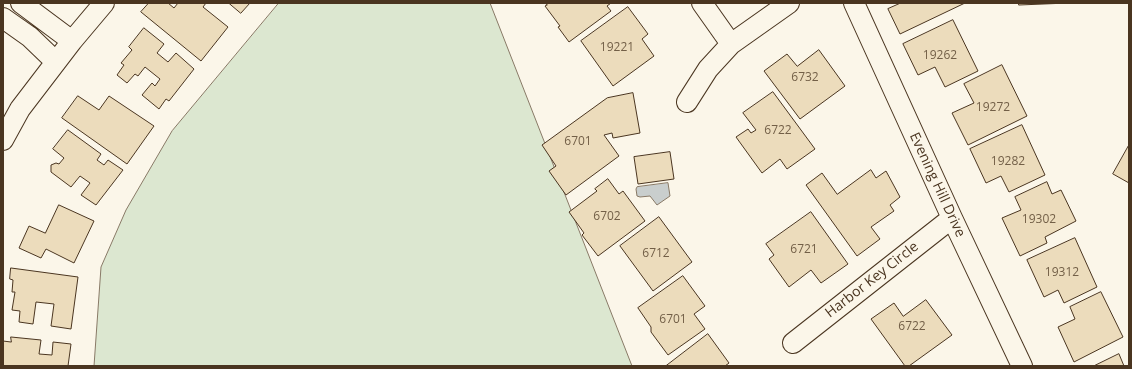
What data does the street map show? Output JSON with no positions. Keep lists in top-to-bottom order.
{
  "streets": {
    "street": ["Evening Hill Drive", "Harbor Key Circle"]
  },
  "crossings": [
    ["Evening Hill Drive", "Harbor Key Circle"]
  ],
  "house_numbers": [
    "19221",
    "19262",
    "6732",
    "19272",
    "6722",
    "6701",
    "19282",
    "6702",
    "19302",
    "6721",
    "6712",
    "19312",
    "6701",
    "6722"
  ]
}
